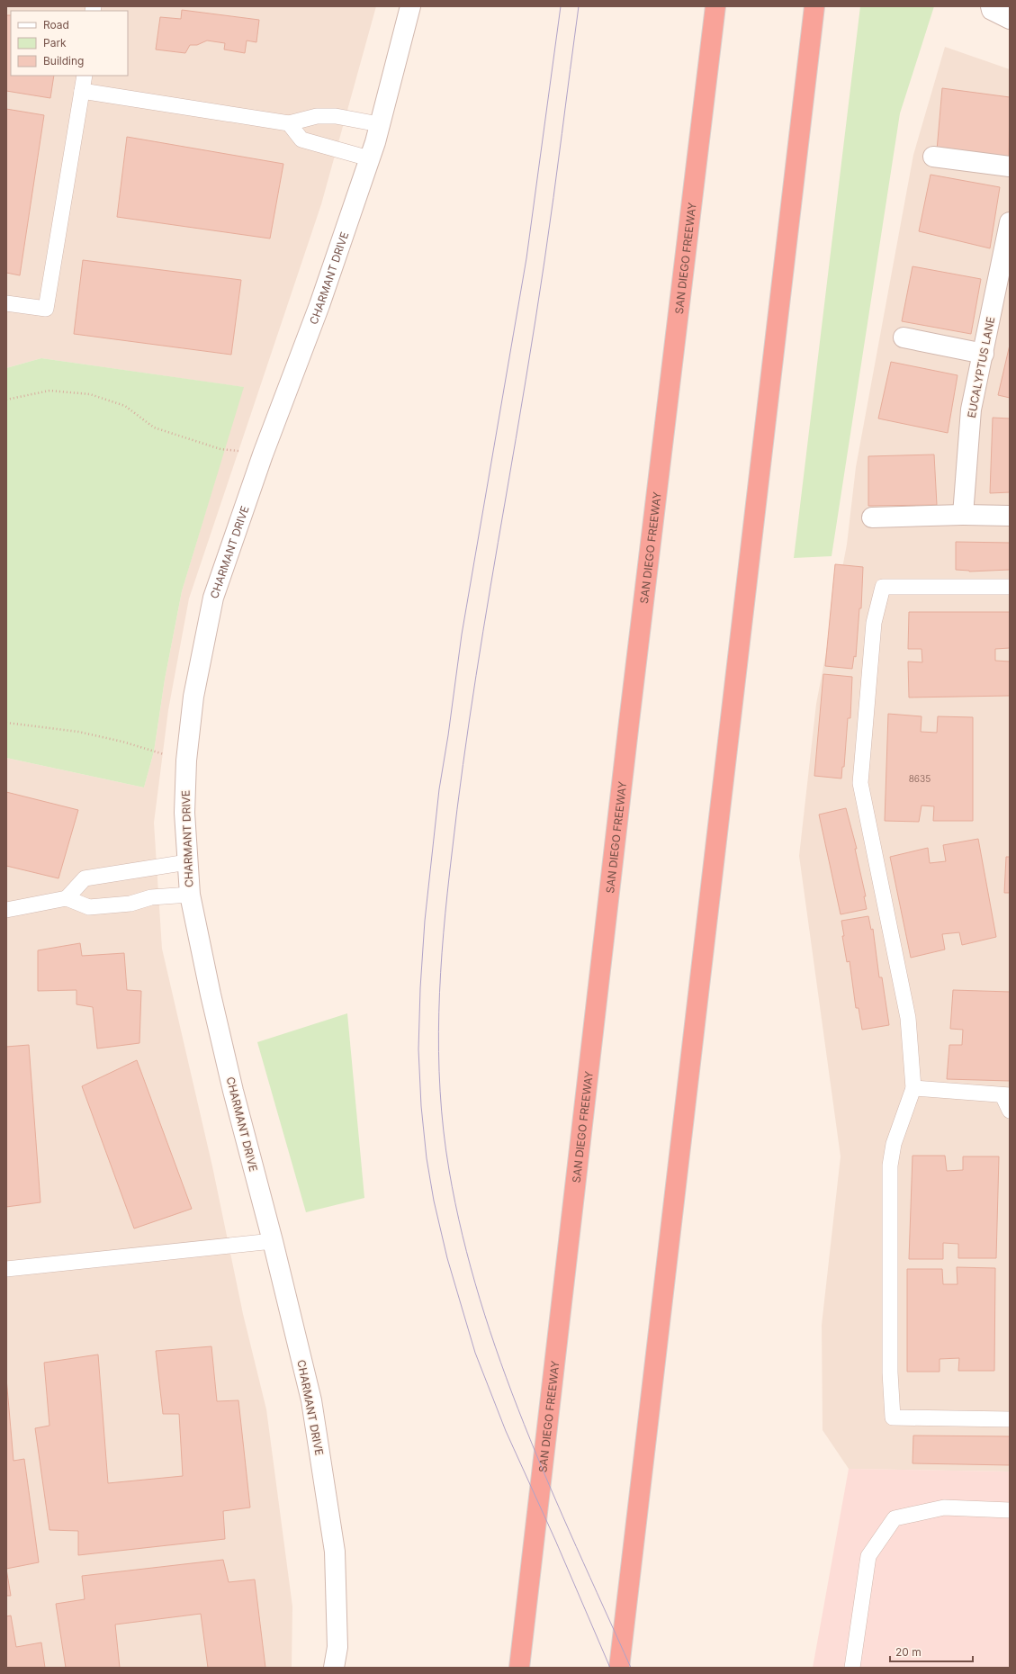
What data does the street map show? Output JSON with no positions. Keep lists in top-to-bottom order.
{
  "streets": {
    "highway": ["SAN DIEGO FREEWAY"],
    "street": ["CHARMANT DRIVE", "EUCALYPTUS LANE"]
  },
  "house_numbers": ["8635"],
  "legend": ["Road", "Park", "Building"],
  "scale_bar": "20 m"
}
